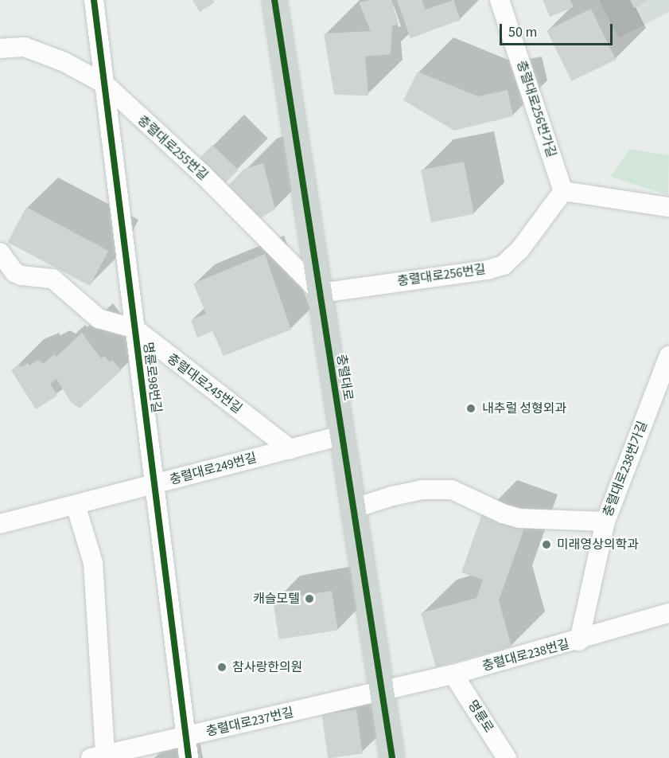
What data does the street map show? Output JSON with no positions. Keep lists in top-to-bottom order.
{
  "streets": {
    "main road": ["충렬대로"],
    "street": [
      "충렬대로256번가길",
      "충렬대로255번길",
      "충렬대로256번길",
      "명륜로98번길",
      "충렬대로245번길",
      "충렬대로249번길",
      "충렬대로238번가길",
      "충렬대로238번길",
      "명륜로",
      "충렬대로237번길"
    ]
  },
  "crossings": [
    ["충렬대로256번가길", "충렬대로256번길"],
    ["충렬대로255번길", "충렬대로256번길"],
    ["충렬대로255번길", "명륜로98번길"],
    ["충렬대로255번길", "충렬대로"],
    ["충렬대로256번길", "충렬대로"],
    ["명륜로98번길", "충렬대로245번길"],
    ["명륜로98번길", "충렬대로249번길"],
    ["명륜로98번길", "충렬대로237번길"],
    ["충렬대로", "충렬대로249번길"],
    ["충렬대로", "충렬대로238번길"],
    ["충렬대로", "충렬대로237번길"],
    ["충렬대로245번길", "충렬대로249번길"],
    ["충렬대로238번가길", "충렬대로238번길"],
    ["충렬대로238번길", "명륜로"],
    ["충렬대로238번길", "충렬대로237번길"]
  ],
  "places": [
    "내추럴 성형외과",
    "미래영상의학과",
    "캐슬모텔",
    "참사랑한의원"
  ],
  "scale_bar": "50 m"
}
